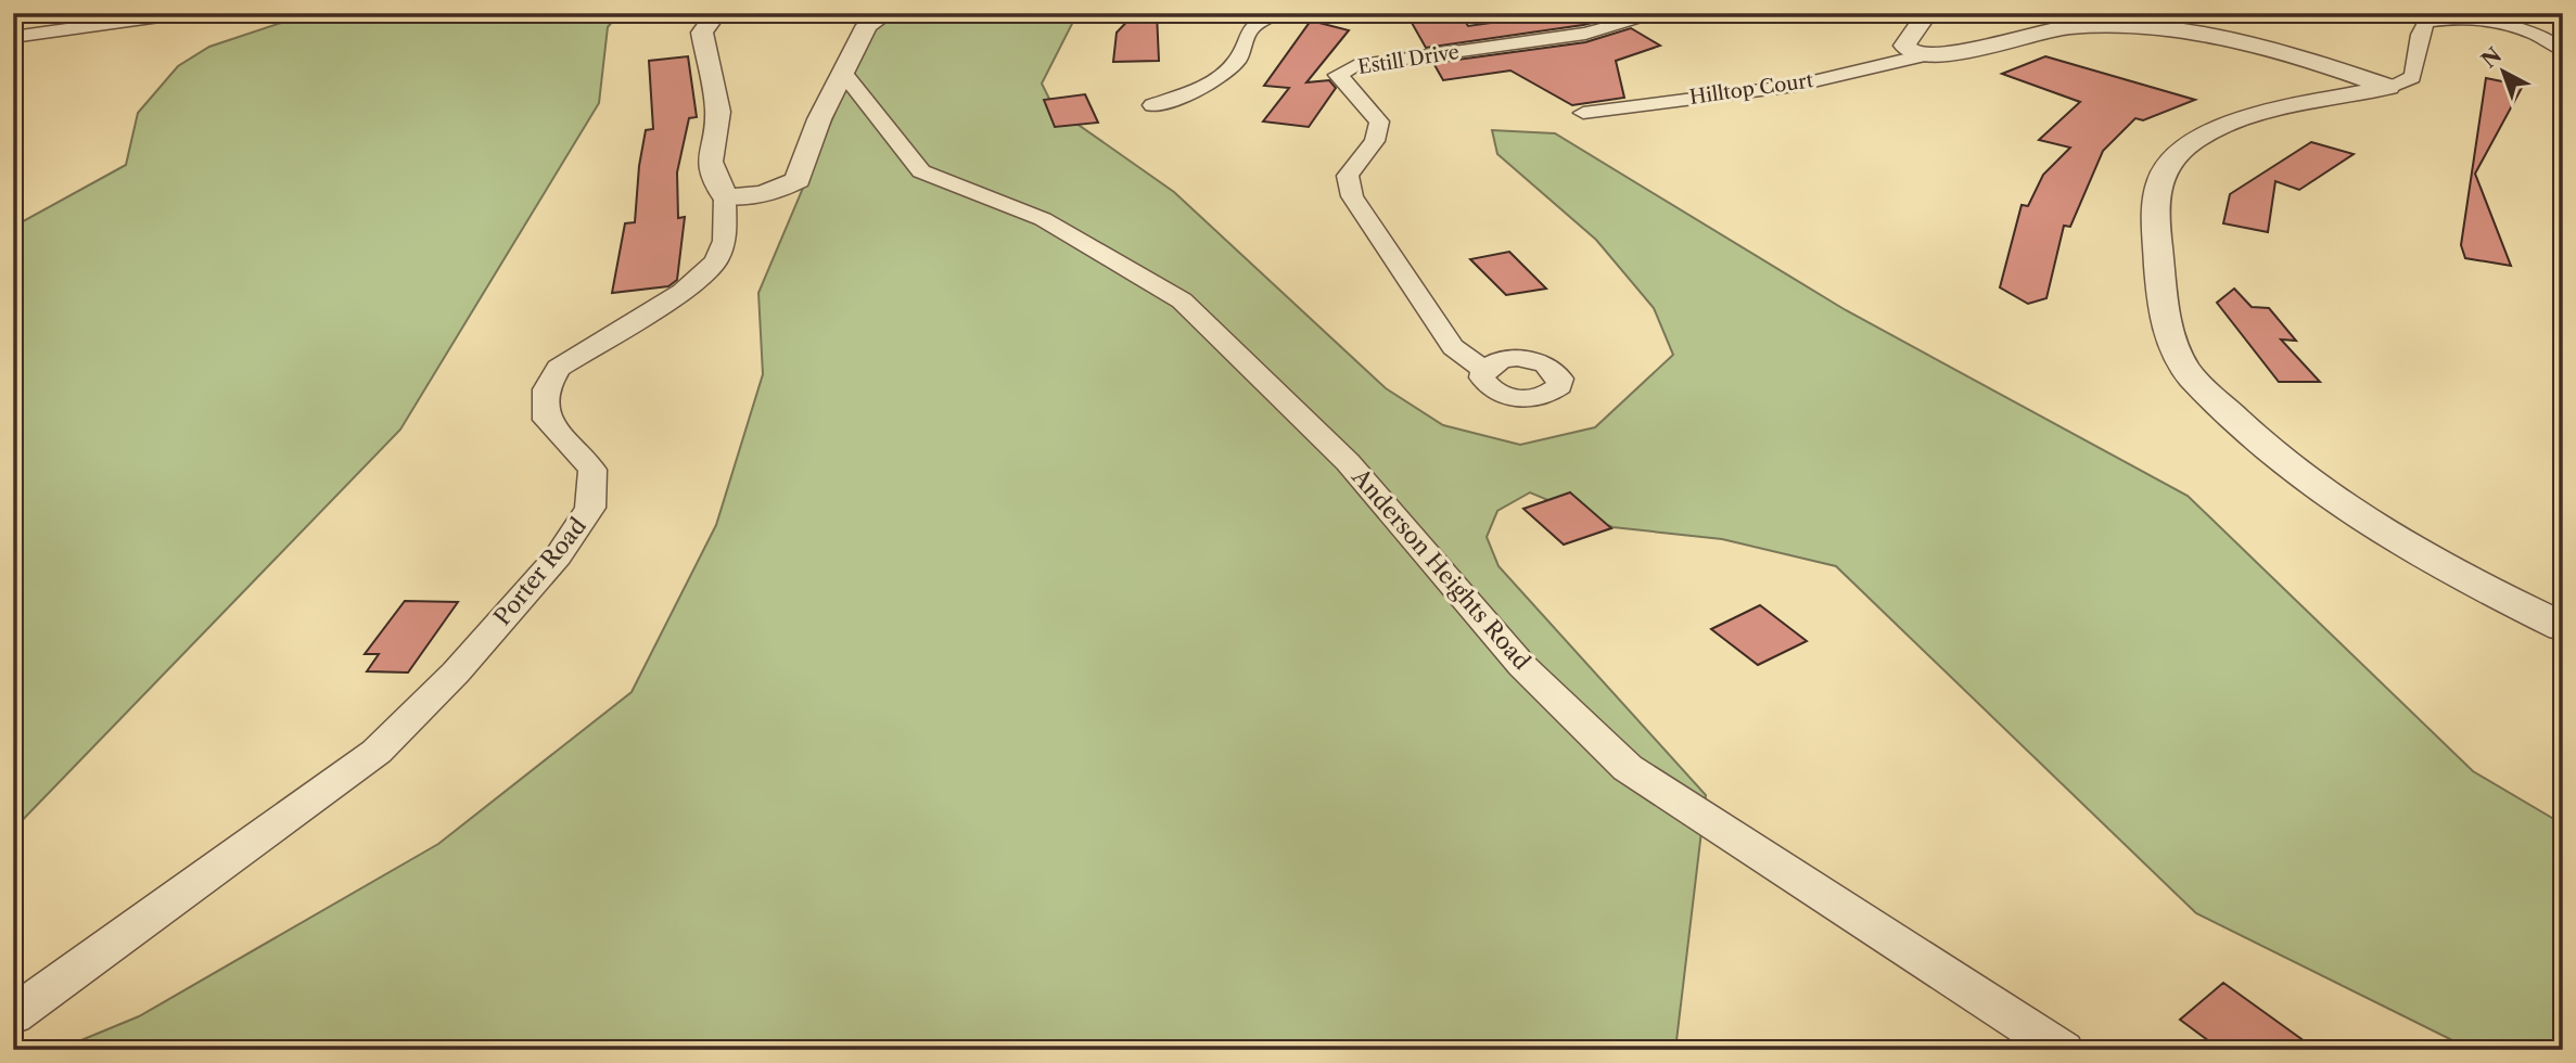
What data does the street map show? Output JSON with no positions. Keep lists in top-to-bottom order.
{
  "streets": {
    "street": [
      "Estill Drive",
      "Hilltop Court",
      "Anderson Heights Road",
      "Porter Road"
    ]
  },
  "north": "top left"
}
